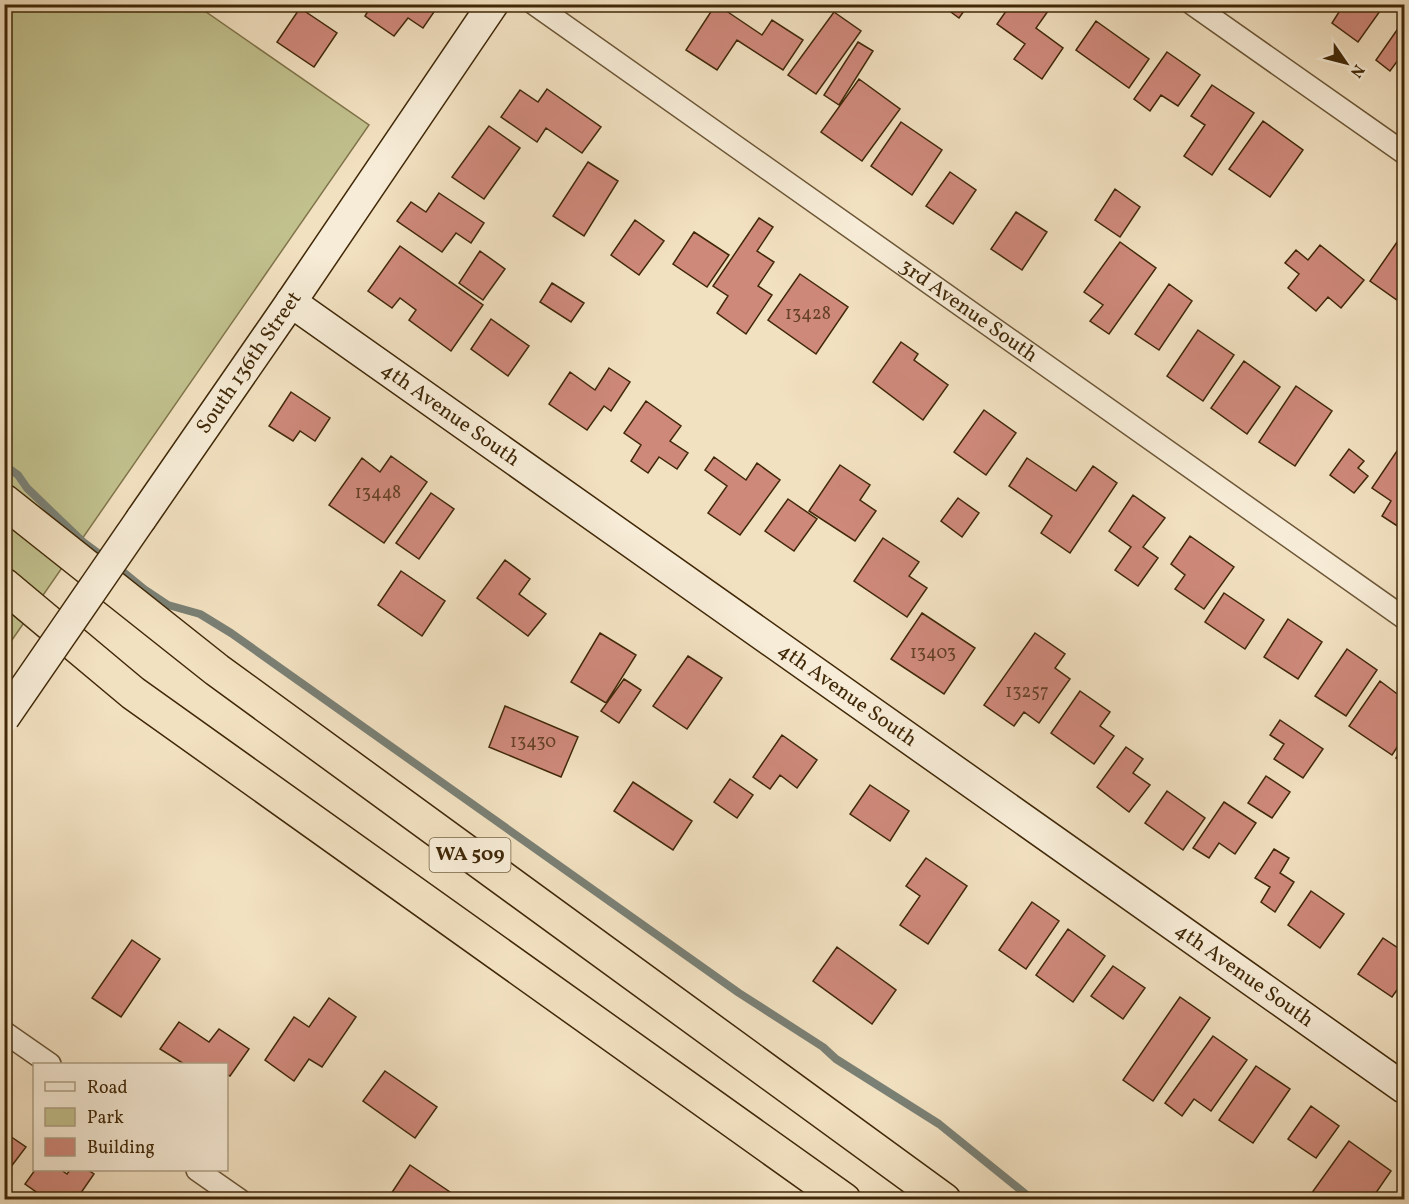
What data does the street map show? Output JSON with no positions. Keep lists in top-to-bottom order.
{
  "streets": {
    "highway": ["WA 509"],
    "street": ["3rd Avenue South", "South 136th Street", "4th Avenue South"]
  },
  "crossings": [
    ["South 136th Street", "4th Avenue South"]
  ],
  "house_numbers": [
    "13428",
    "13448",
    "13403",
    "13257",
    "13430"
  ],
  "legend": ["Road", "Park", "Building"],
  "north": "bottom right"
}
